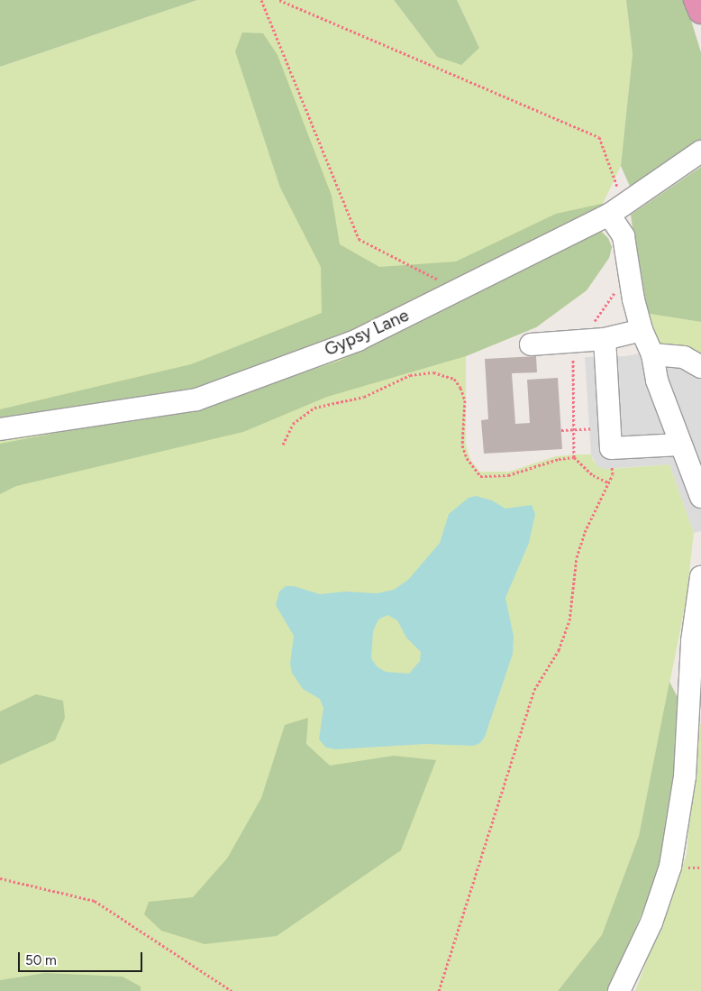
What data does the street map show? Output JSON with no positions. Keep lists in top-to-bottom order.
{
  "streets": {
    "street": ["Gypsy Lane"]
  },
  "scale_bar": "50 m"
}
